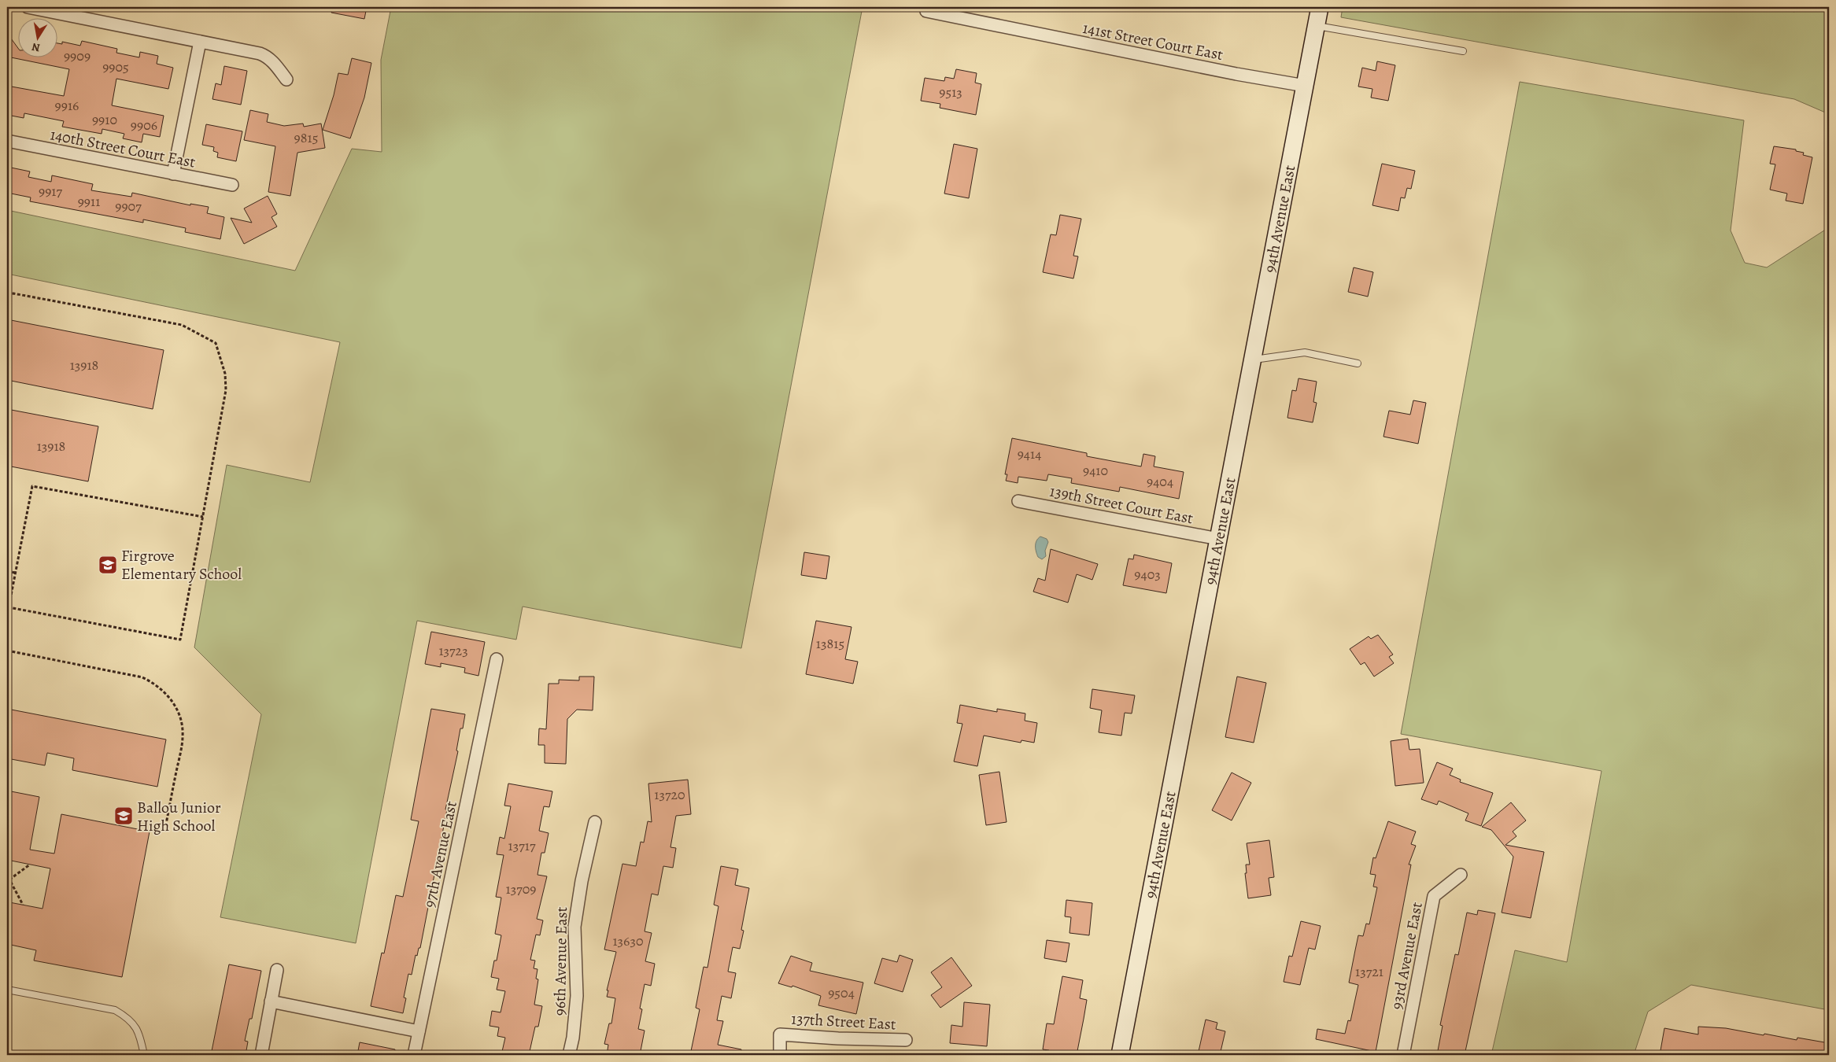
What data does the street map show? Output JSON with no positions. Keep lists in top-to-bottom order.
{
  "streets": {
    "main road": ["94th Avenue East"],
    "street": [
      "141st Street Court East",
      "140th Street Court East",
      "139th Street Court East",
      "97th Avenue East",
      "93rd Avenue East",
      "96th Avenue East",
      "137th Street East"
    ]
  },
  "crossings": [
    ["141st Street Court East", "94th Avenue East"],
    ["94th Avenue East", "139th Street Court East"]
  ],
  "places": {
    "school or university": ["Firgrove Elementary School", "Ballou Junior High School"]
  },
  "house_numbers": [
    "9909",
    "9905",
    "9513",
    "9916",
    "9910",
    "9906",
    "9815",
    "9917",
    "9911",
    "9907",
    "13918",
    "13918",
    "9414",
    "9410",
    "9404",
    "9403",
    "13815",
    "13723",
    "13720",
    "13717",
    "13709",
    "13630",
    "13721",
    "9504"
  ],
  "north": "bottom"
}
